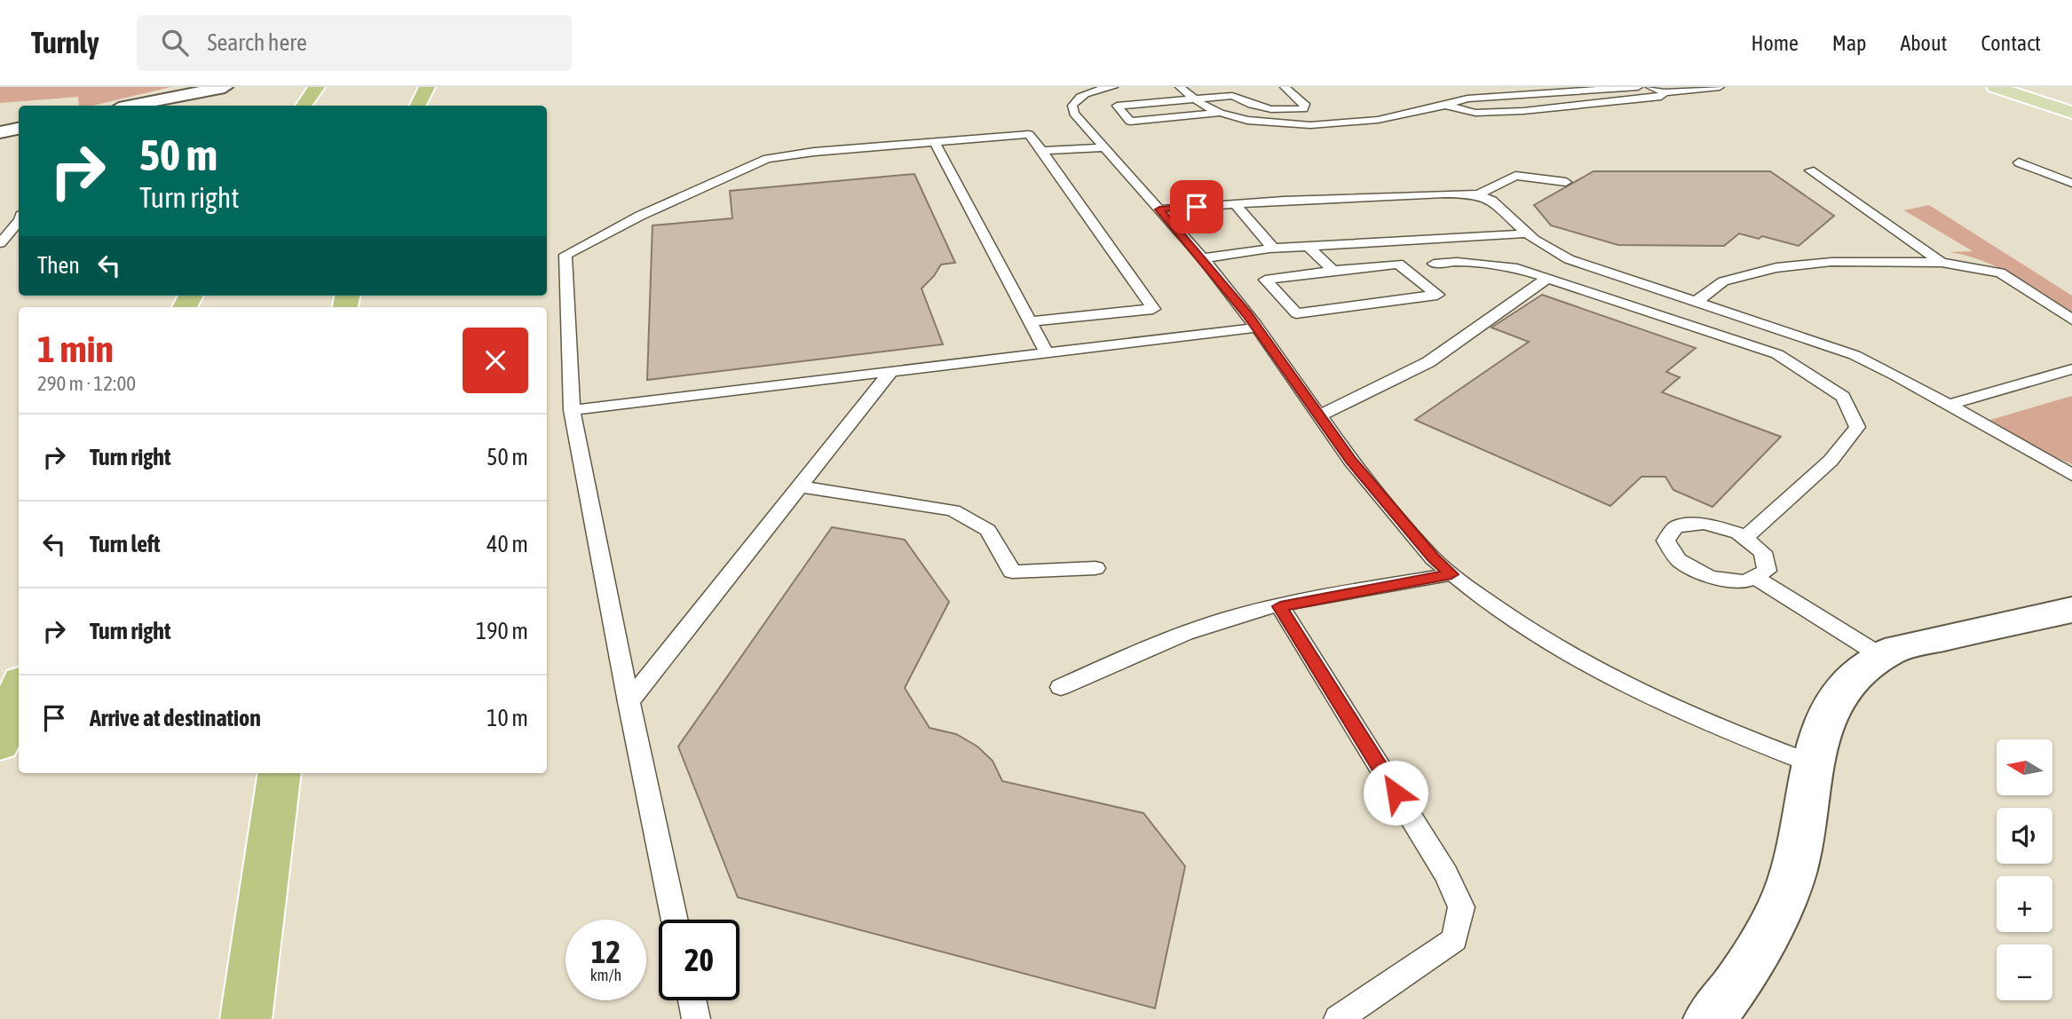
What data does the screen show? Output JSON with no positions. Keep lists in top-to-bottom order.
{
  "north": "left",
  "page": {
    "header": "Turnly",
    "search": "Search here",
    "nav": [
      "Home",
      "Map",
      "About",
      "Contact"
    ],
    "turn": ["50 m", "Turn right"],
    "then": "Then",
    "heading": ["1 min", "290 m · 12:00"],
    "list": [
      {
        "name": "Turn right",
        "value": "50 m"
      },
      {
        "name": "Turn left",
        "value": "40 m"
      },
      {
        "name": "Turn right",
        "value": "190 m"
      },
      {
        "name": "Arrive at destination",
        "value": "10 m"
      }
    ],
    "map_buttons": ["+", "−"],
    "speed": "12 km/h",
    "limit": "20"
  }
}
